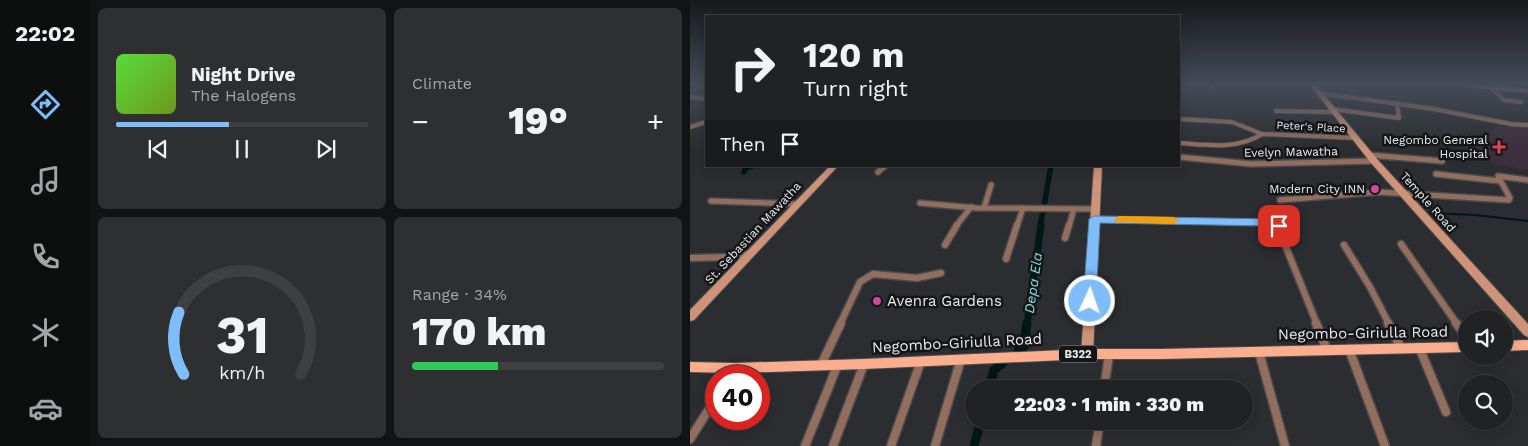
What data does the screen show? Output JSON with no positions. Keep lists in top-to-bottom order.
{
  "streets": {
    "main road": ["Negombo-Giriulla Road", "B322"],
    "street": [
      "Peter's Place",
      "Evelyn Mawatha",
      "Temple Road",
      "St. Sebastian Mawatha"
    ]
  },
  "crossings": [
    ["Peter's Place", "Temple Road"],
    ["Evelyn Mawatha", "Temple Road"]
  ],
  "water": ["Depa Ela"],
  "places": {
    "health": ["Negombo General Hospital"],
    "other": ["Modern City INN", "Avenra Gardens"]
  },
  "page": {
    "tabs": "22:02",
    "tile": [
      "Climate",
      ["Range · 34%", "170 km"]
    ],
    "turn": ["120 m", "Turn right"],
    "song": ["Night Drive", "The Halogens"],
    "heat": ["−", "19°", "+"],
    "then": "Then",
    "limit": "40",
    "trip": "22:03 · 1 min · 330 m",
    "gauge": ["31", "km/h"]
  }
}
